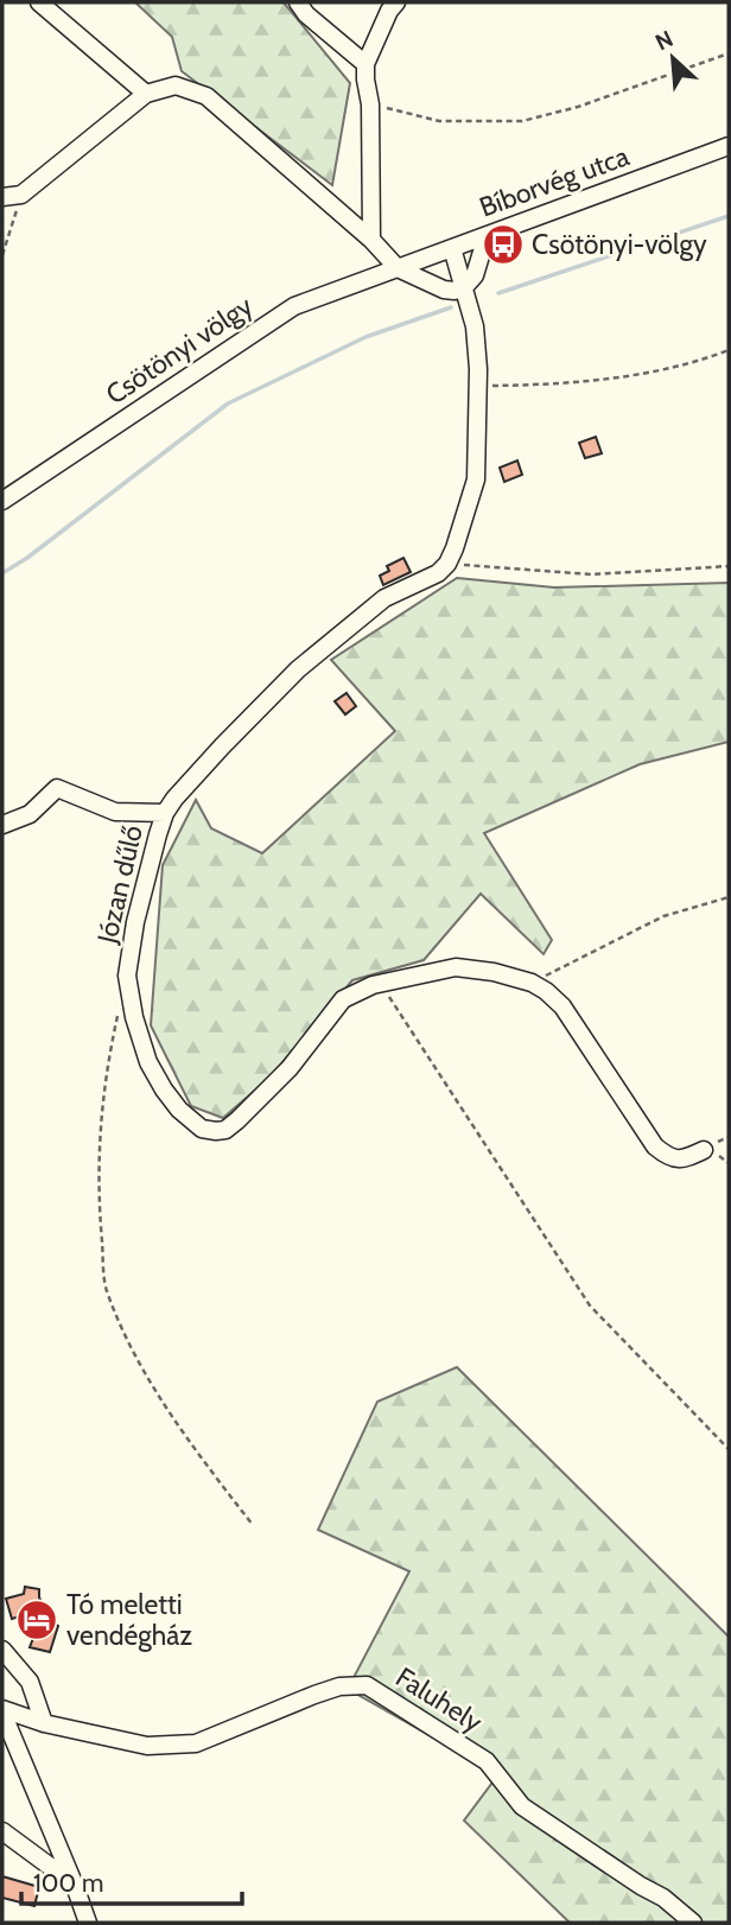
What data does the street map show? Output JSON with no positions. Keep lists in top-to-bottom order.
{
  "streets": {
    "street": [
      "Bíborvég utca",
      "Csötönyi völgy",
      "Józan dűlő",
      "Faluhely"
    ]
  },
  "crossings": [
    ["Bíborvég utca", "Csötönyi völgy"]
  ],
  "places": {
    "bus stop": ["Csötönyi-völgy"],
    "hotel": ["Tó meletti vendégház"]
  },
  "scale_bar": "100 m",
  "north": "top left"
}
